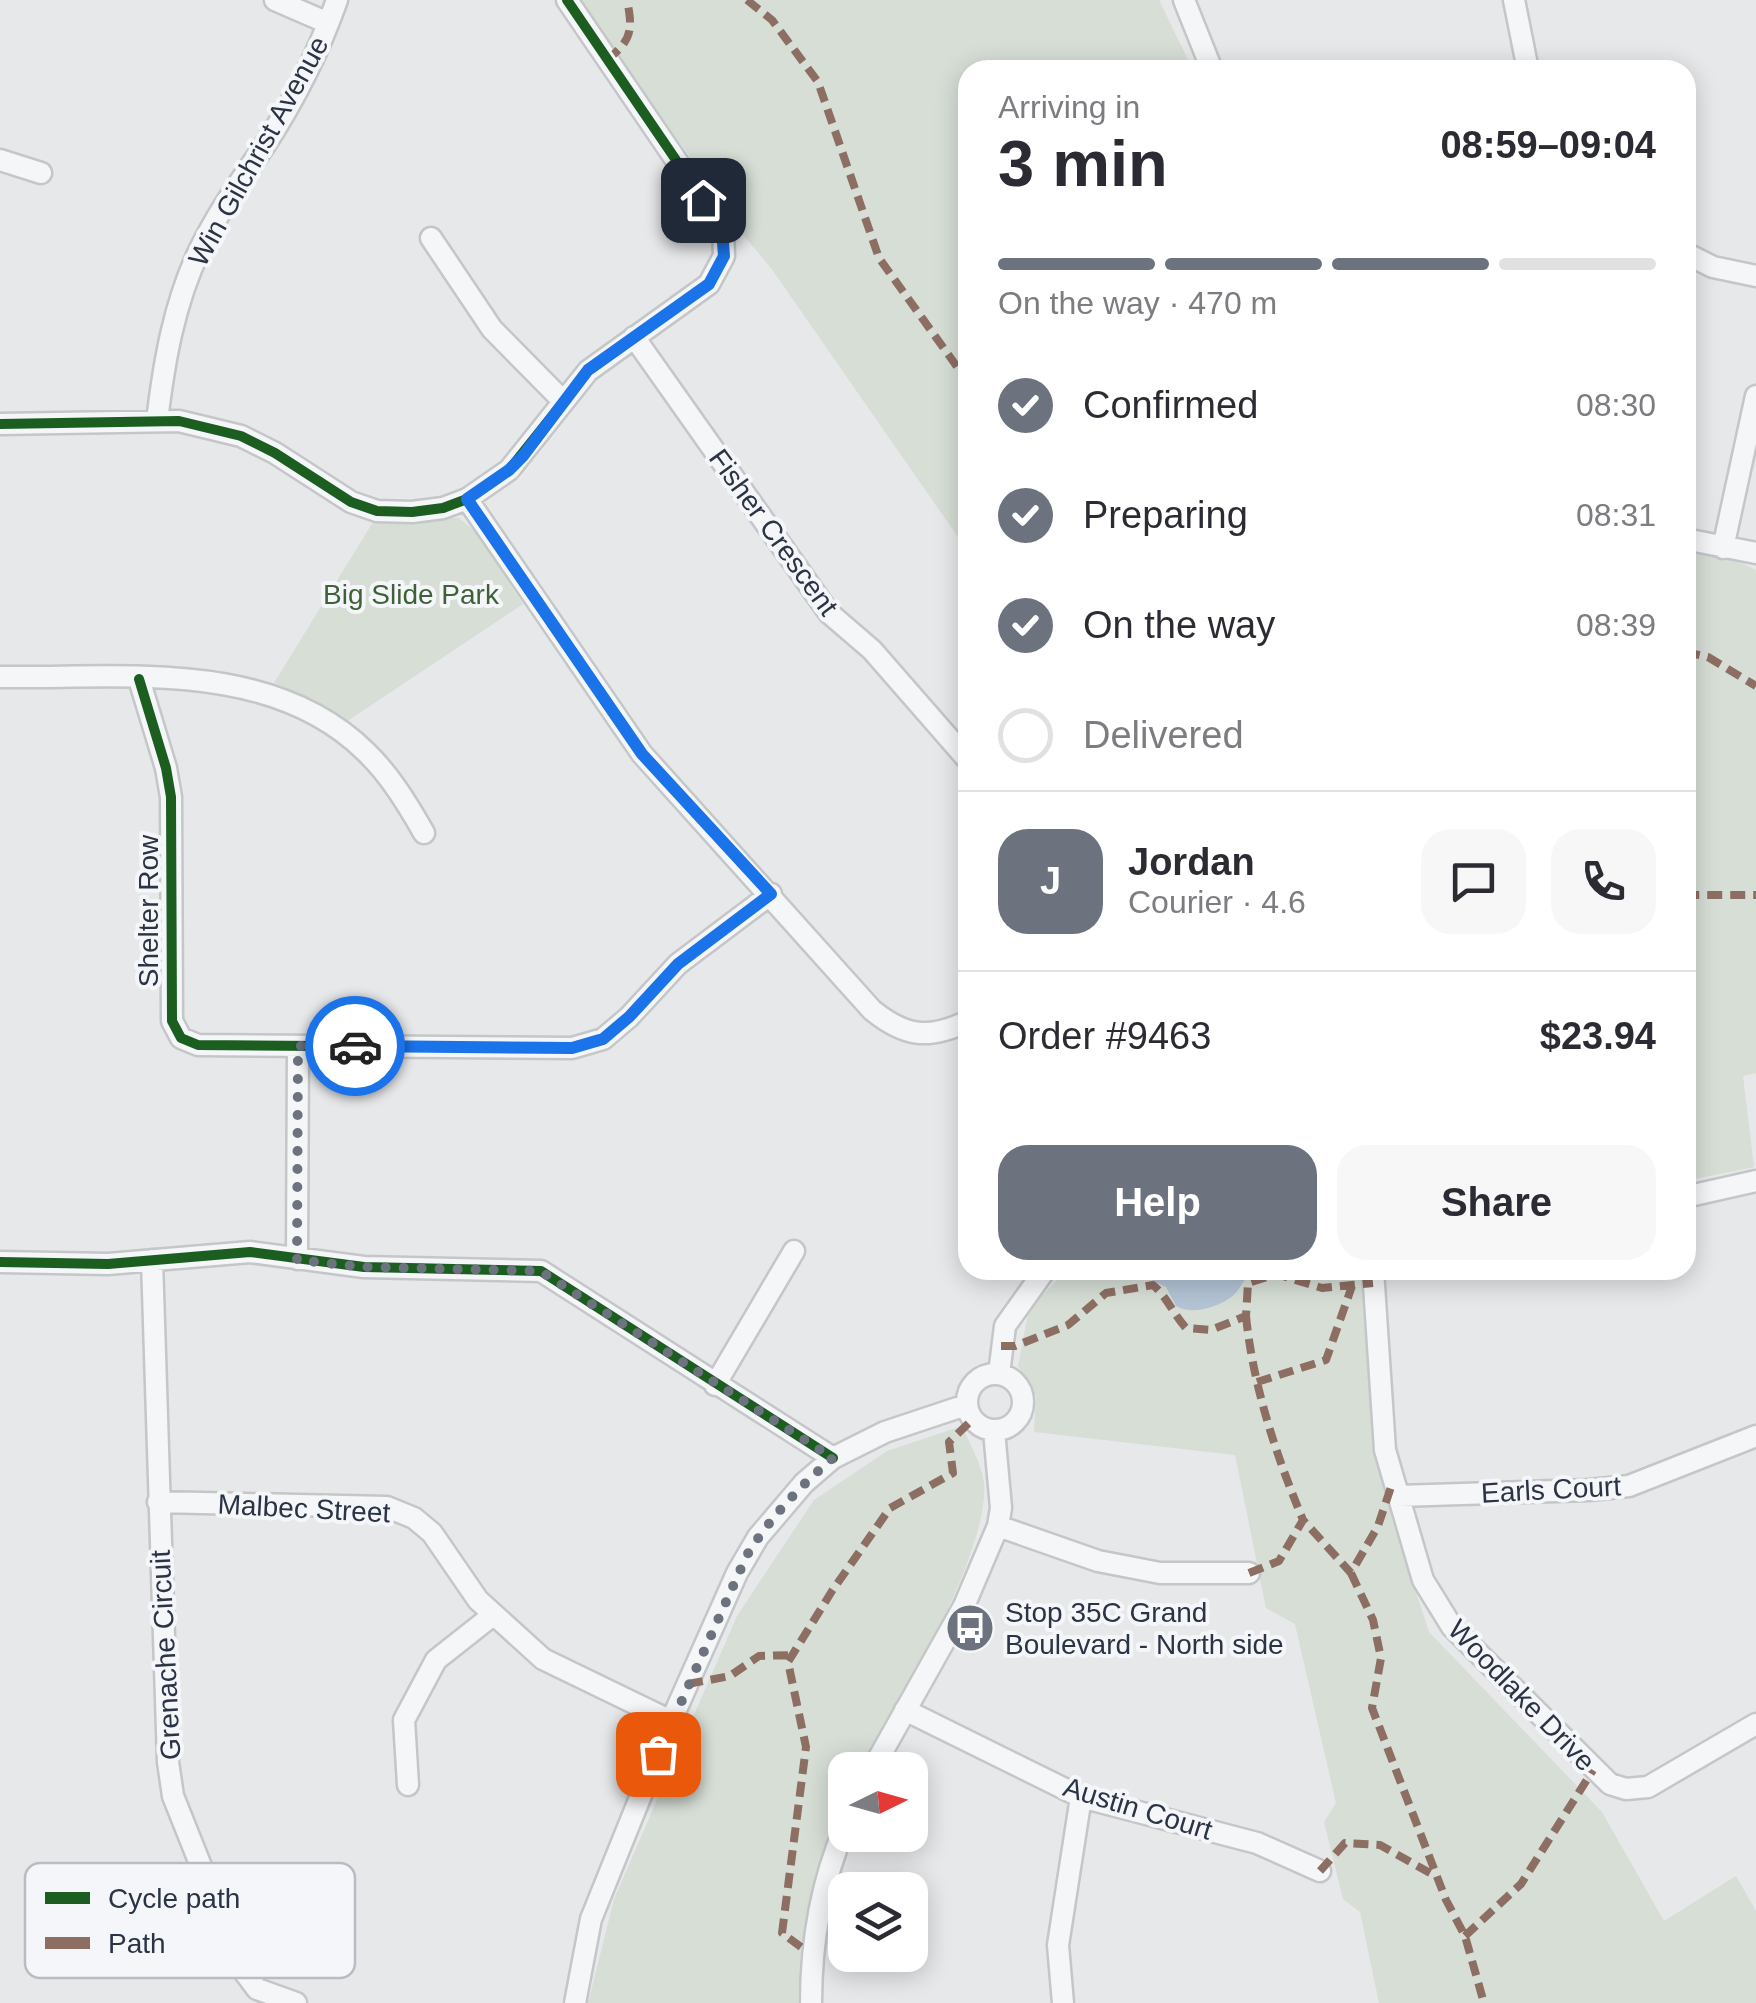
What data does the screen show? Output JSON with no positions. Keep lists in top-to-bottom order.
{
  "streets": {
    "street": [
      "Win Gilchrist Avenue",
      "Fisher Crescent",
      "Shelter Row",
      "Earls Court",
      "Malbec Street",
      "Grenache Circuit",
      "Woodlake Drive",
      "Austin Court"
    ]
  },
  "crossings": [
    ["Earls Court", "Woodlake Drive"],
    ["Malbec Street", "Grenache Circuit"]
  ],
  "parks": ["Big Slide Park"],
  "places": {
    "bus stop": ["Stop 35C Grand Boulevard - North side"]
  },
  "legend": ["Cycle path", "Path"],
  "north": "right",
  "page": {
    "heading": ["3 min", "Arriving in", "08:59–09:04"],
    "panel": [
      "Jordan",
      "Courier · 4.6",
      "Order #9463",
      "$23.94"
    ],
    "bar": "On the way · 470 m",
    "list": [
      ["Confirmed", "08:30"],
      ["Preparing", "08:31"],
      ["On the way", "08:39"],
      "Delivered"
    ],
    "round": "J",
    "buttons": ["Help", "Share"]
  }
}
